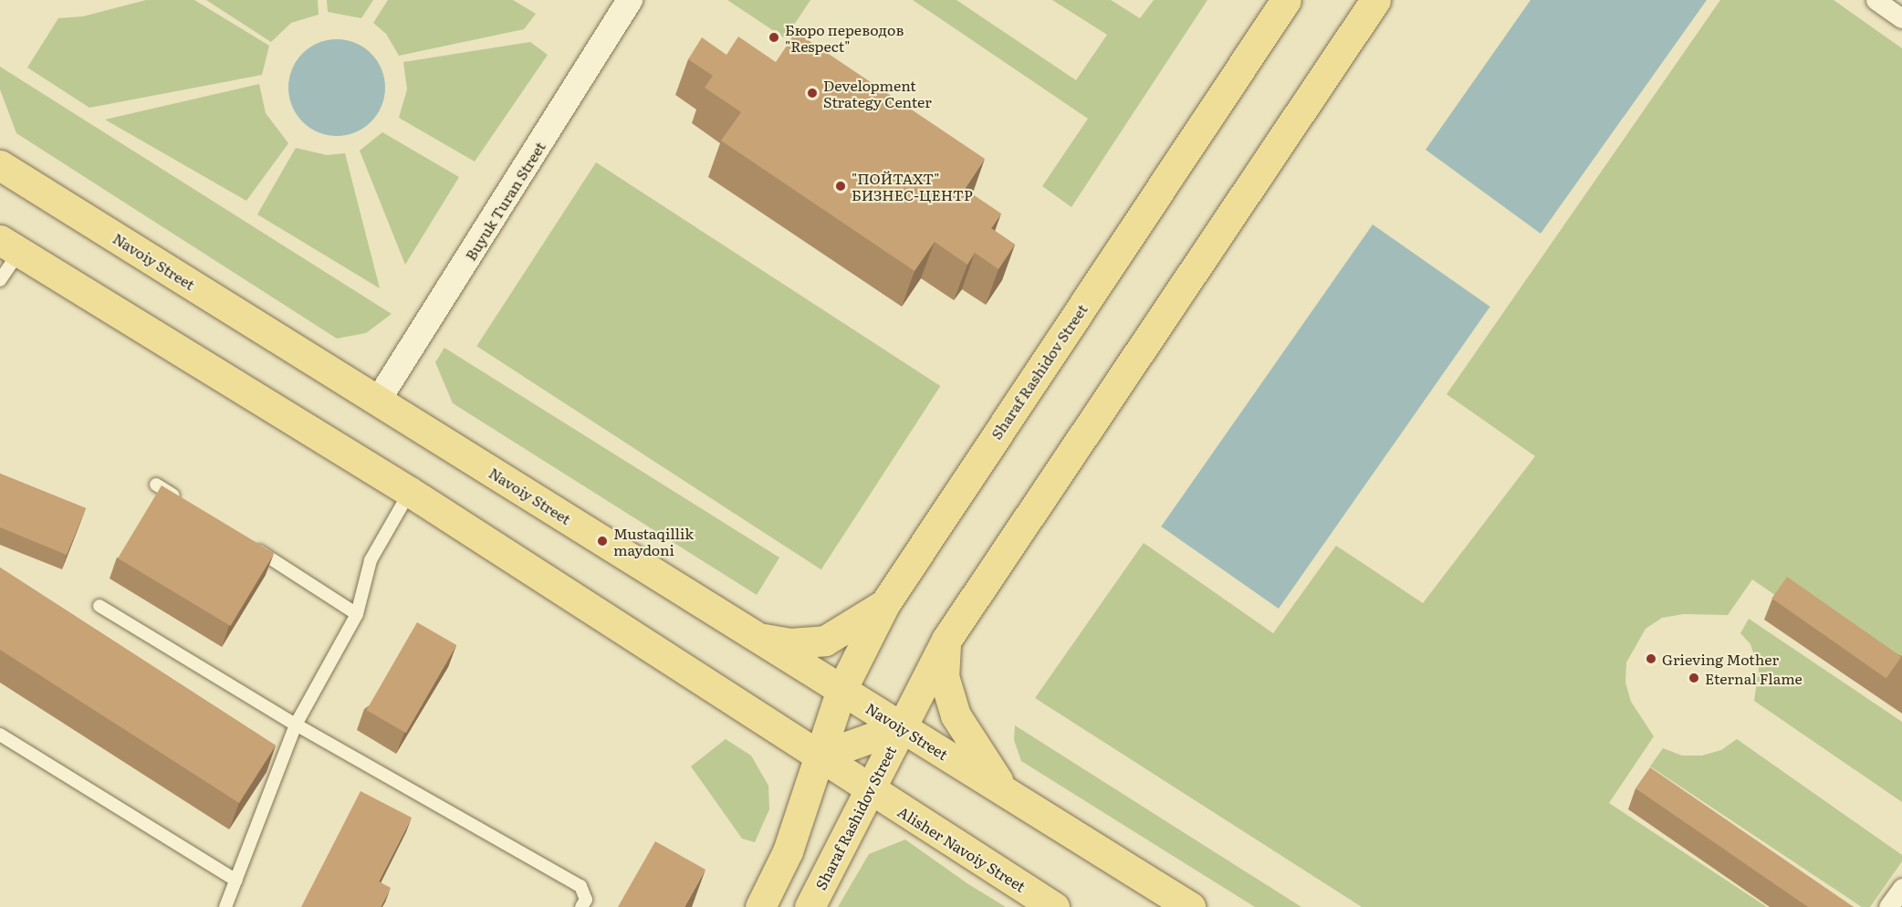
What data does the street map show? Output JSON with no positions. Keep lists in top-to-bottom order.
{
  "streets": {
    "main road": ["Navoiy Street", "Sharaf Rashidov Street", "Alisher Navoiy Street"],
    "street": ["Buyuk Turan Street"]
  },
  "crossings": [
    ["Buyuk Turan Street", "Navoiy Street"],
    ["Navoiy Street", "Sharaf Rashidov Street"],
    ["Sharaf Rashidov Street", "Alisher Navoiy Street"]
  ],
  "places": [
    "Бюро переводов \"Respect\"",
    "Development Strategy Center",
    "\"ПОЙТАХТ\" БИЗНЕС-ЦЕНТР",
    "Mustaqillik maydoni",
    "Grieving Mother",
    "Eternal Flame"
  ]
}
